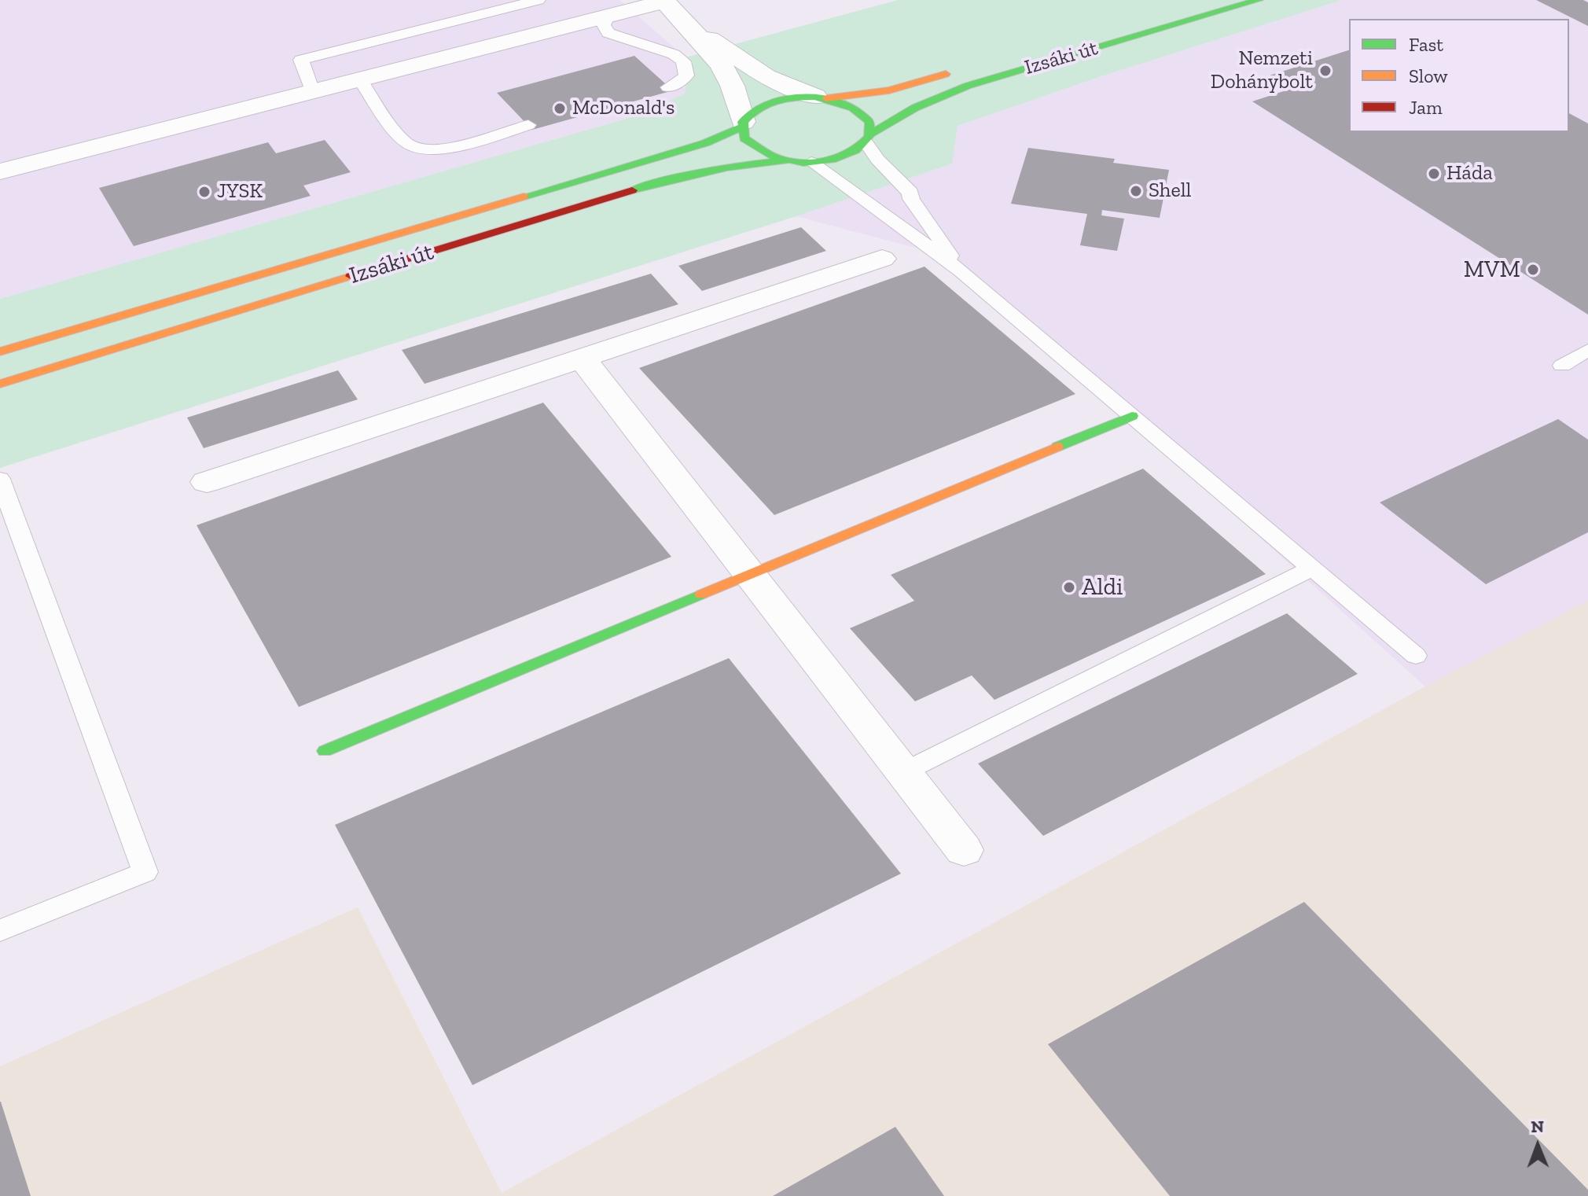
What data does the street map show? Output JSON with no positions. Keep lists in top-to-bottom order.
{
  "streets": {
    "main road": ["Izsáki út"]
  },
  "places": [
    "Nemzeti Dohánybolt",
    "McDonald's",
    "Háda",
    "Shell",
    "JYSK",
    "MVM",
    "Aldi"
  ],
  "legend": ["Fast", "Slow", "Jam"],
  "north": "top"
}
